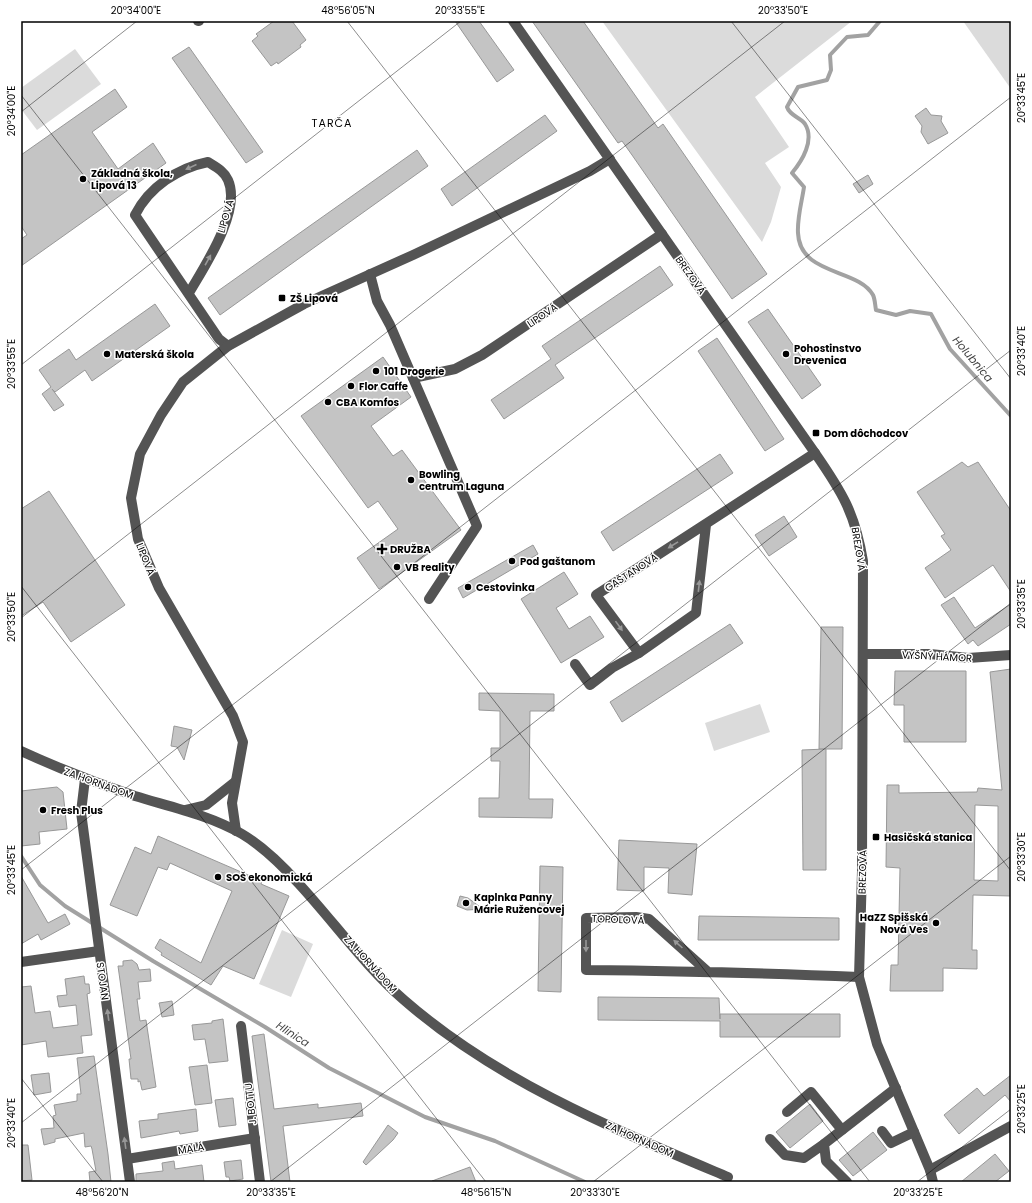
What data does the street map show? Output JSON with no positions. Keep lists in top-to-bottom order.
{
  "streets": {
    "street": [
      "LIPOVÁ",
      "BREZOVÁ",
      "GAŠTANOVÁ",
      "VYŠNÝ HÁMOR",
      "ZA HORNÁDOM",
      "TOPOĽOVÁ",
      "STOJAN",
      "J. BOTTU",
      "MALÁ"
    ]
  },
  "crossings": [
    ["LIPOVÁ", "BREZOVÁ"],
    ["LIPOVÁ", "ZA HORNÁDOM"],
    ["BREZOVÁ", "GAŠTANOVÁ"],
    ["BREZOVÁ", "VYŠNÝ HÁMOR"],
    ["BREZOVÁ", "TOPOĽOVÁ"],
    ["ZA HORNÁDOM", "STOJAN"],
    ["STOJAN", "MALÁ"],
    ["J. BOTTU", "MALÁ"]
  ],
  "one_way": ["STOJAN"],
  "districts": ["TARČA"],
  "water": ["Holubnica", "Hlinica"],
  "places": {
    "other": [
      "Základná škola, Lipová 13",
      "Materská škola",
      "Pohostinstvo Drevenica",
      "101 Drogerie",
      "Flor Caffe",
      "CBA Komfos",
      "Bowling centrum Laguna",
      "Pod gaštanom",
      "VB reality",
      "Cestovinka",
      "Fresh Plus",
      "SOŠ ekonomická",
      "Kaplnka Panny Márie Ružencovej",
      "HaZZ Spišská Nová Ves"
    ],
    "transit": ["ZŠ Lipová", "Dom dôchodcov", "Hasičská stanica"],
    "health": ["DRUŽBA"]
  },
  "coordinates": [
    "20°34'00\"E",
    "48°56'05\"N",
    "20°33'55\"E",
    "20°33'50\"E",
    "20°33'45\"E",
    "20°33'40\"E",
    "20°33'35\"E",
    "20°33'30\"E",
    "20°33'25\"E",
    "48°56'20\"N",
    "48°56'15\"N"
  ]
}
